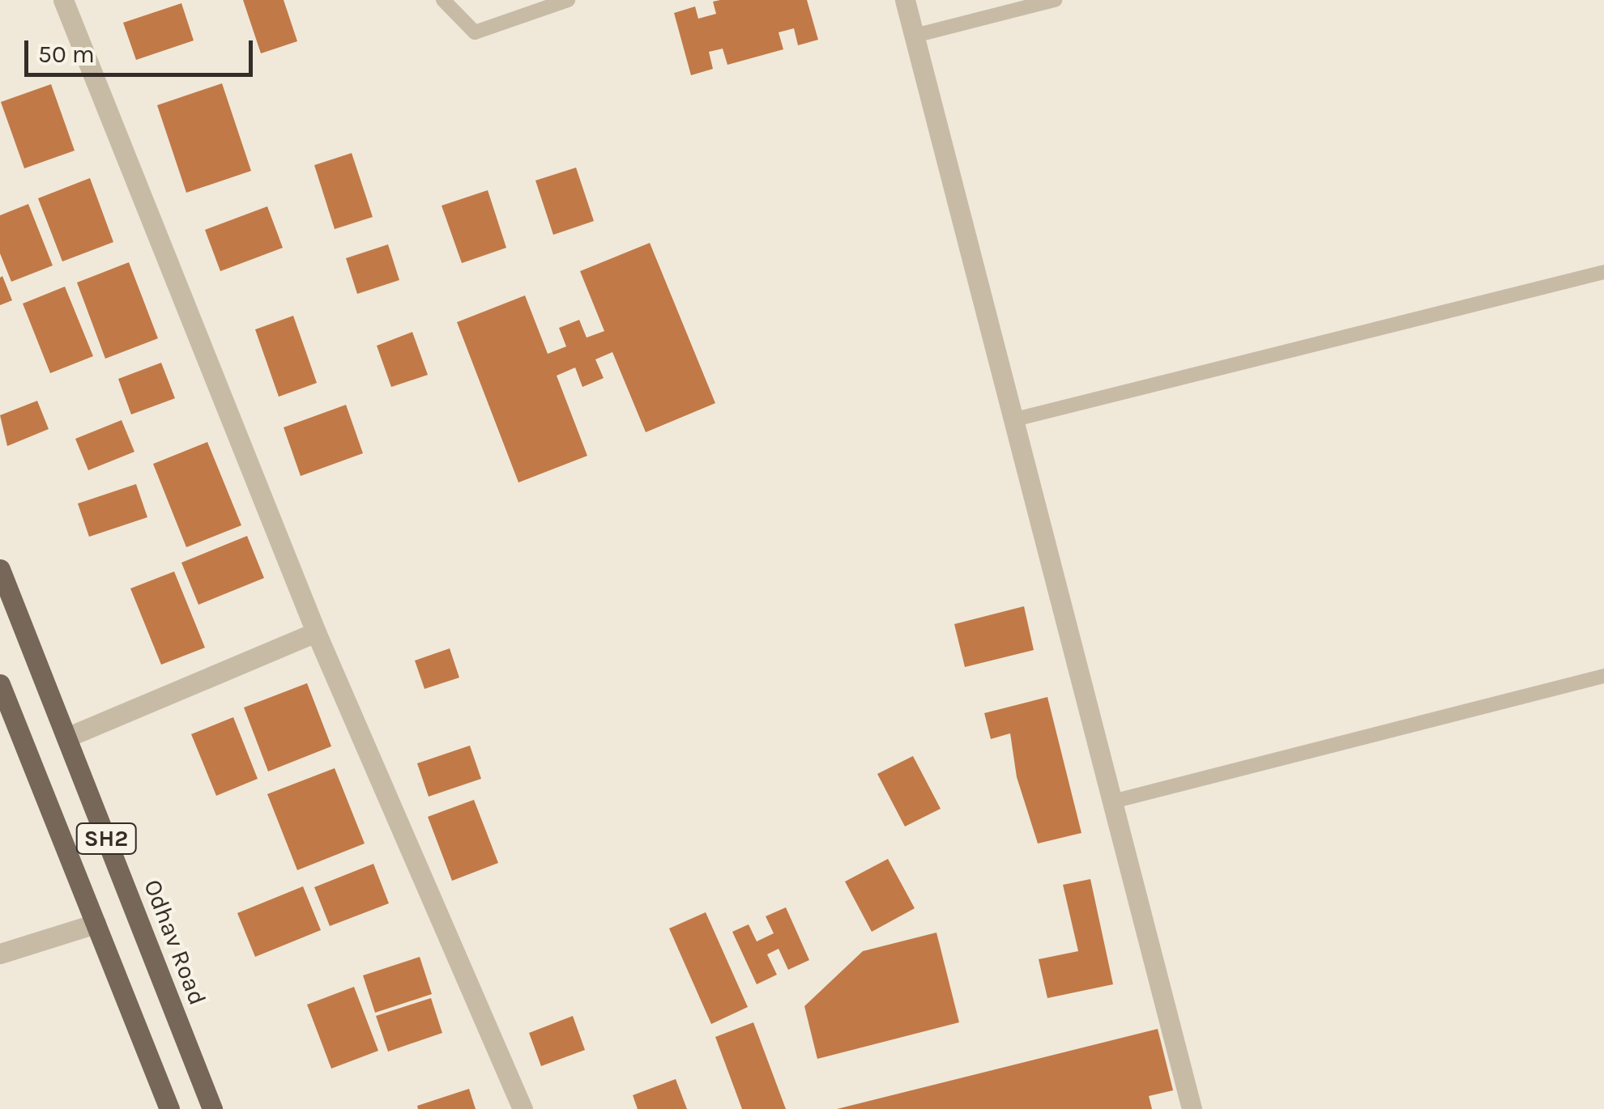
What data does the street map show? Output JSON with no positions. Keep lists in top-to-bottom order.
{
  "streets": {
    "main road": ["SH2", "Odhav Road"]
  },
  "scale_bar": "50 m"
}
